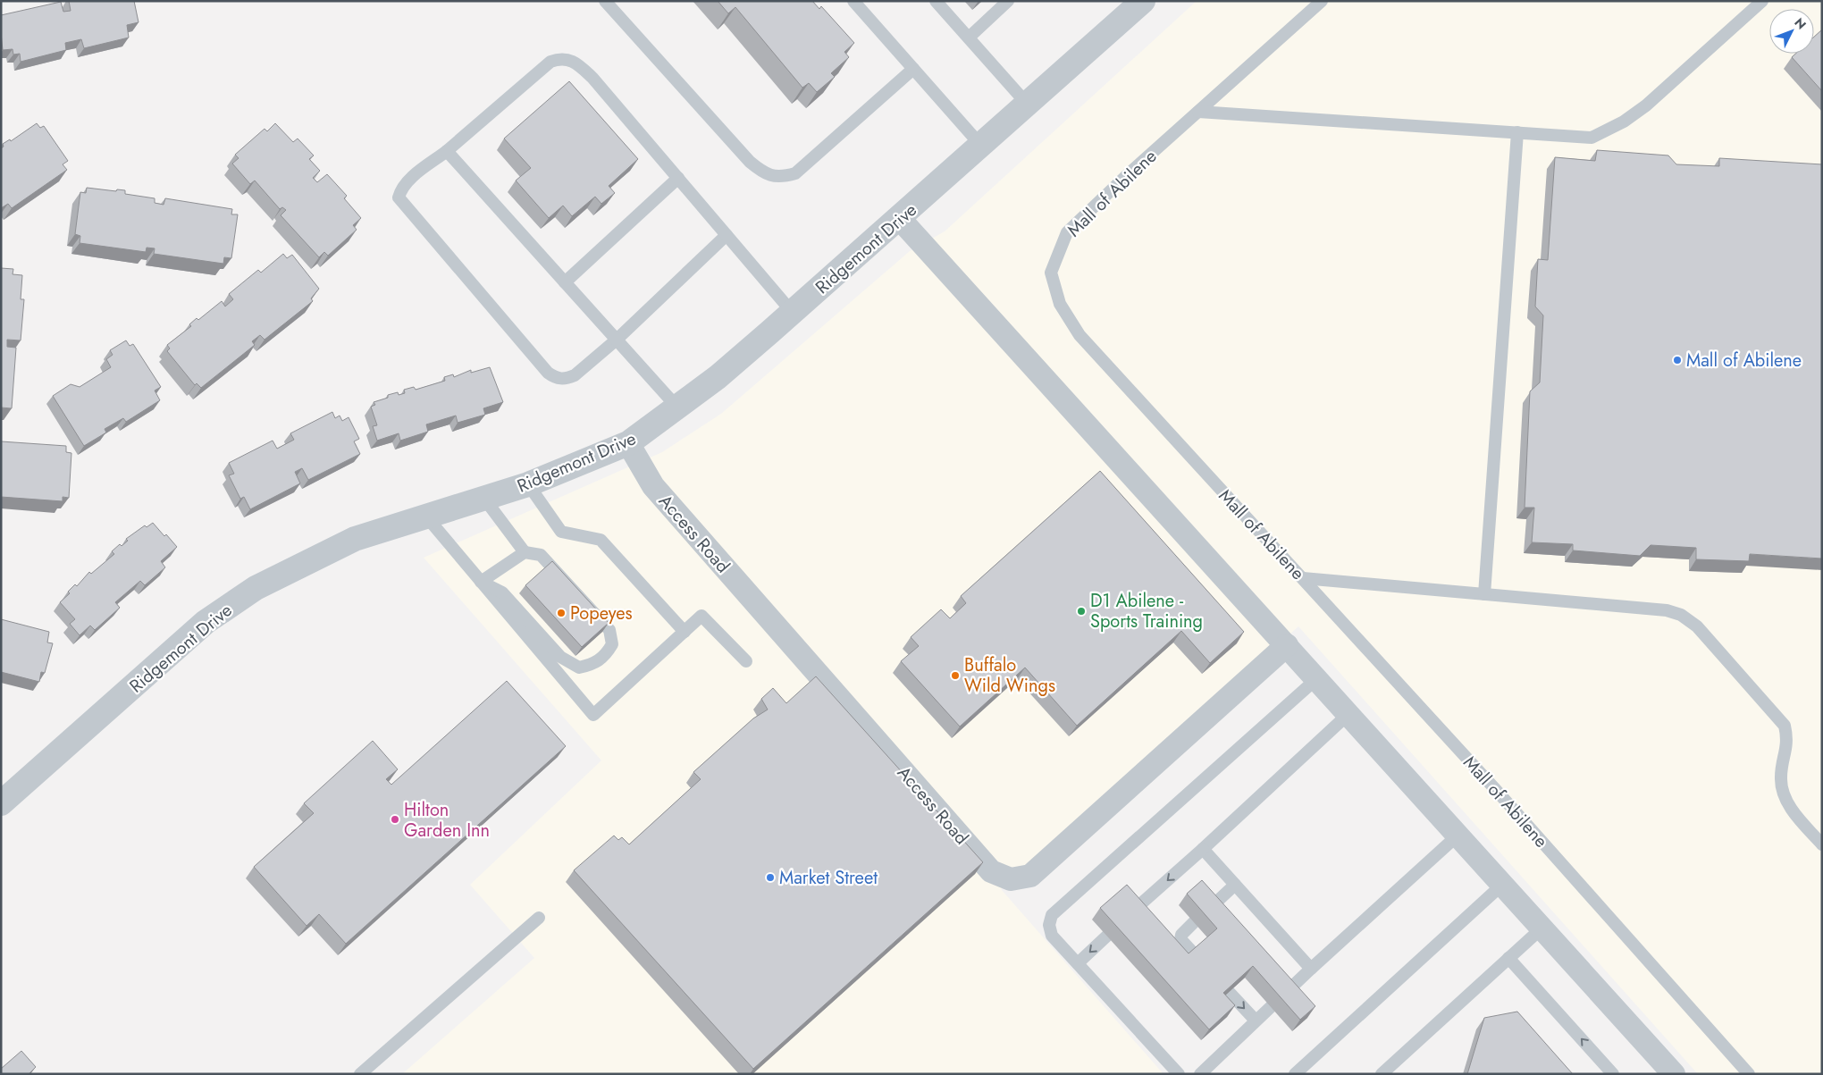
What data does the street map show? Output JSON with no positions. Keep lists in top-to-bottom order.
{
  "streets": {
    "street": ["Ridgemont Drive", "Access Road"],
    "lane": ["Mall of Abilene"]
  },
  "crossings": [
    ["Ridgemont Drive", "Access Road"]
  ],
  "places": [
    "Mall of Abilene",
    "D1 Abilene - Sports Training",
    "Popeyes",
    "Buffalo Wild Wings",
    "Hilton Garden Inn",
    "Market Street"
  ],
  "north": "top right"
}
